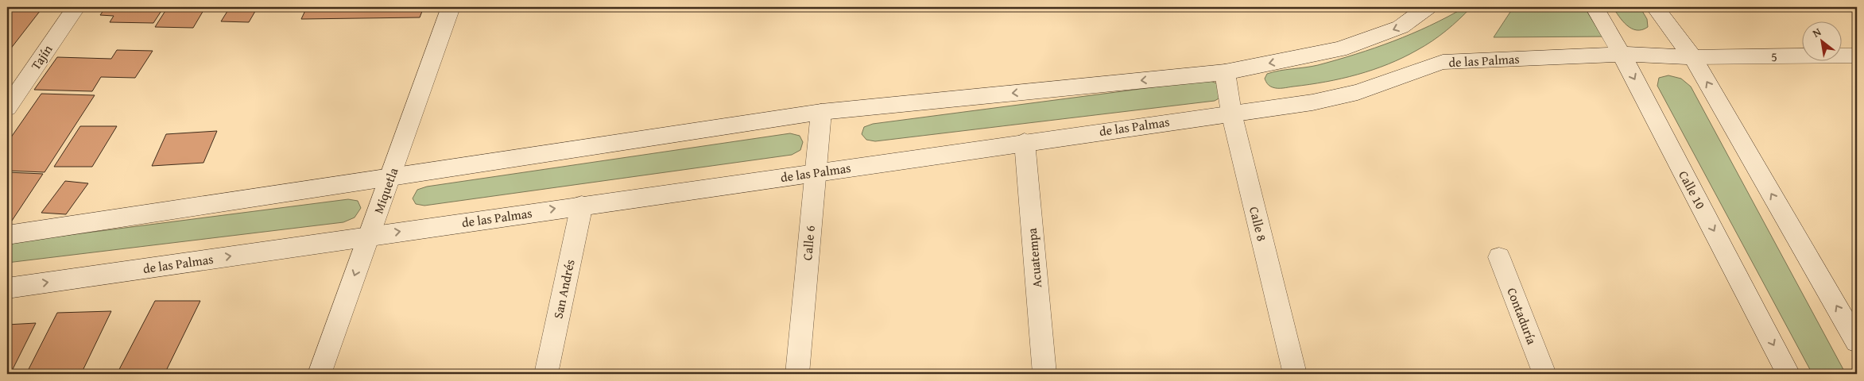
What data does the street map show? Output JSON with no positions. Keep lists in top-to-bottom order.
{
  "streets": {
    "main road": [
      "5",
      "Tajín",
      "de las Palmas",
      "Calle 10",
      "Miquetla",
      "Calle 8",
      "Calle 6",
      "Acuatempa",
      "San Andrés",
      "Contaduría"
    ]
  },
  "crossings": [
    ["5", "de las Palmas"],
    ["de las Palmas", "Calle 10"],
    ["de las Palmas", "Miquetla"],
    ["de las Palmas", "Calle 8"],
    ["de las Palmas", "Calle 6"],
    ["de las Palmas", "Acuatempa"],
    ["de las Palmas", "San Andrés"]
  ],
  "one_way": ["Miquetla"],
  "north": "top left"
}
